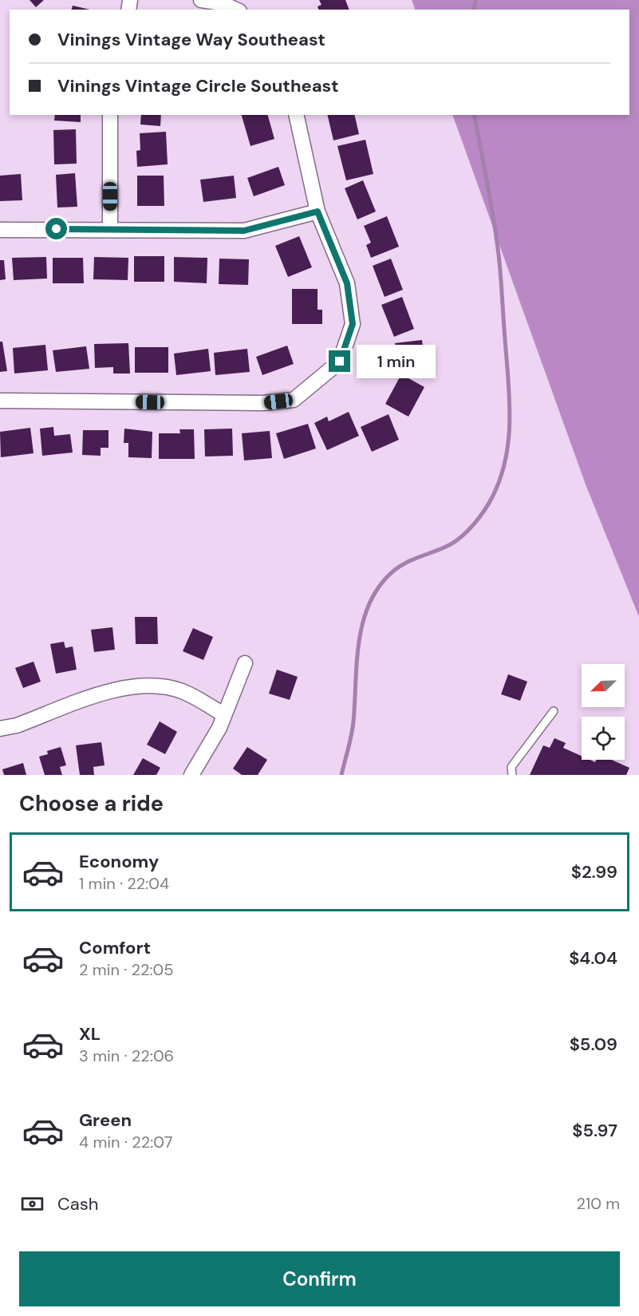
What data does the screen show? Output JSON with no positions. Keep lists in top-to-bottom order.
{
  "north": "bottom left",
  "page": {
    "banner": ["Vinings Vintage Way Southeast", "Vinings Vintage Circle Southeast"],
    "bubble": "1 min",
    "heading": "Choose a ride",
    "list": [
      {
        "name": "Economy",
        "note": "1 min · 22:04",
        "value": "$2.99"
      },
      {
        "name": "Comfort",
        "note": "2 min · 22:05",
        "value": "$4.04"
      },
      {
        "name": "XL",
        "note": "3 min · 22:06",
        "value": "$5.09"
      },
      {
        "name": "Green",
        "note": "4 min · 22:07",
        "value": "$5.97"
      }
    ],
    "pay": ["Cash", "210 m"],
    "buttons": "Confirm"
  }
}
